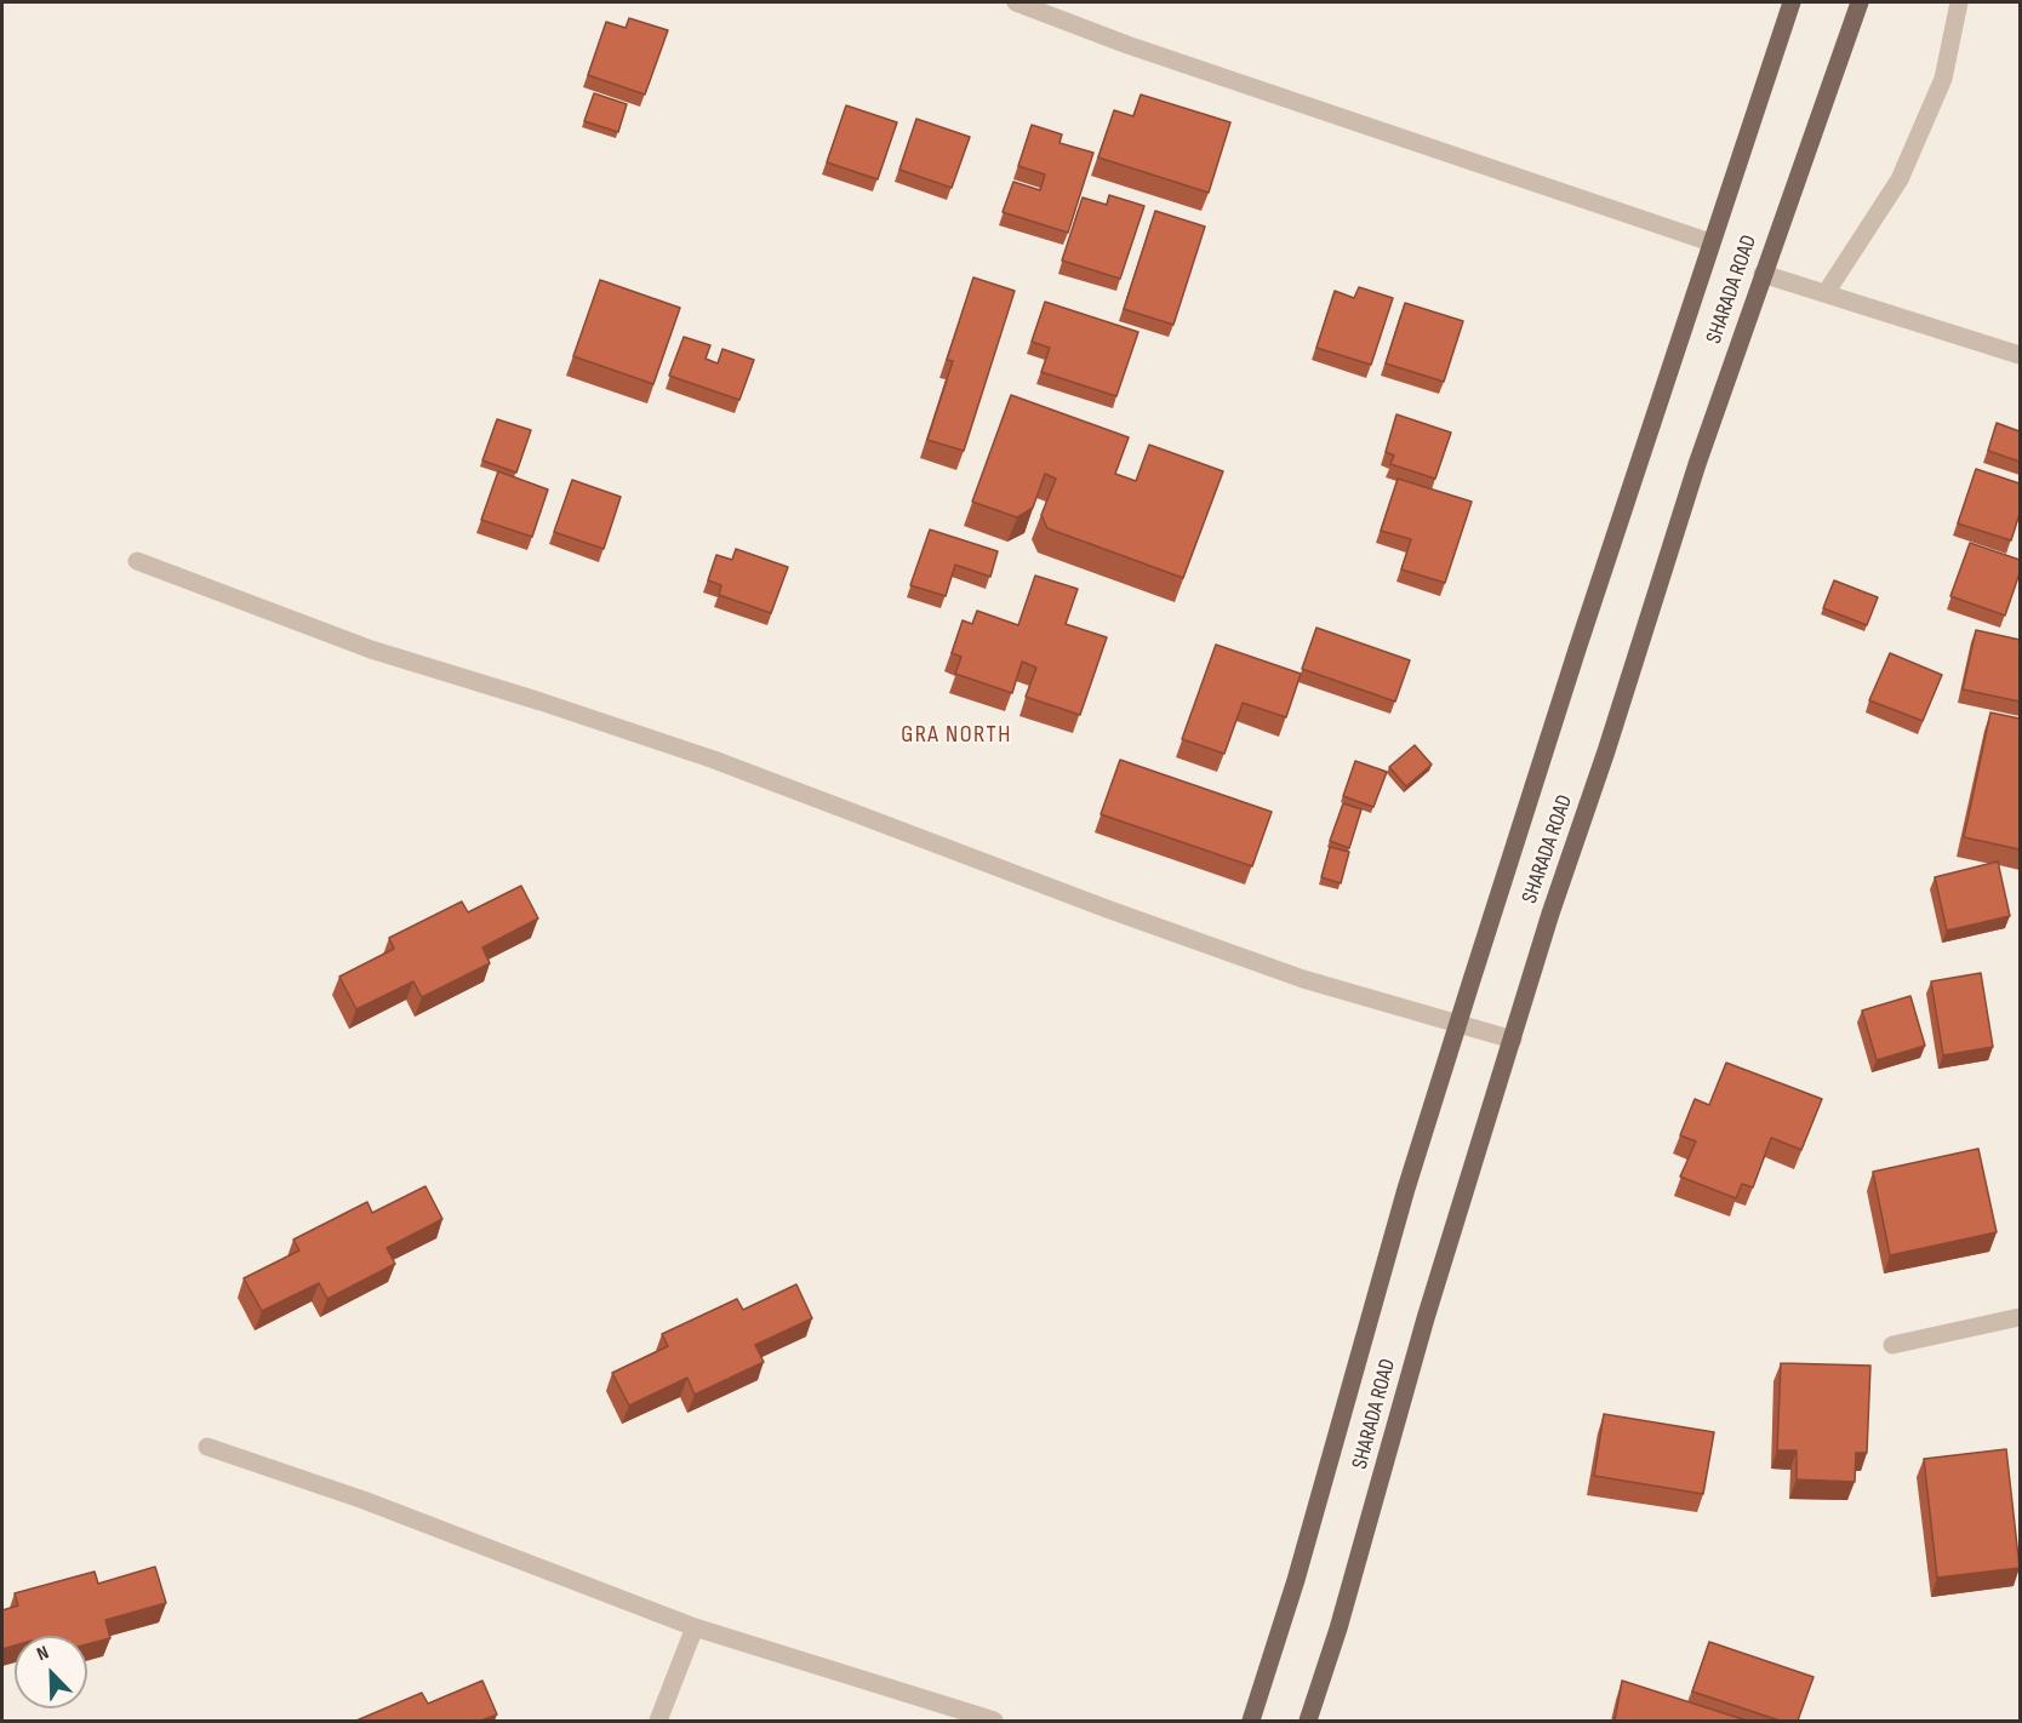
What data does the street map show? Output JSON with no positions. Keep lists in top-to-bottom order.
{
  "streets": {
    "main road": ["SHARADA ROAD"]
  },
  "districts": ["GRA NORTH"],
  "north": "top left"
}
